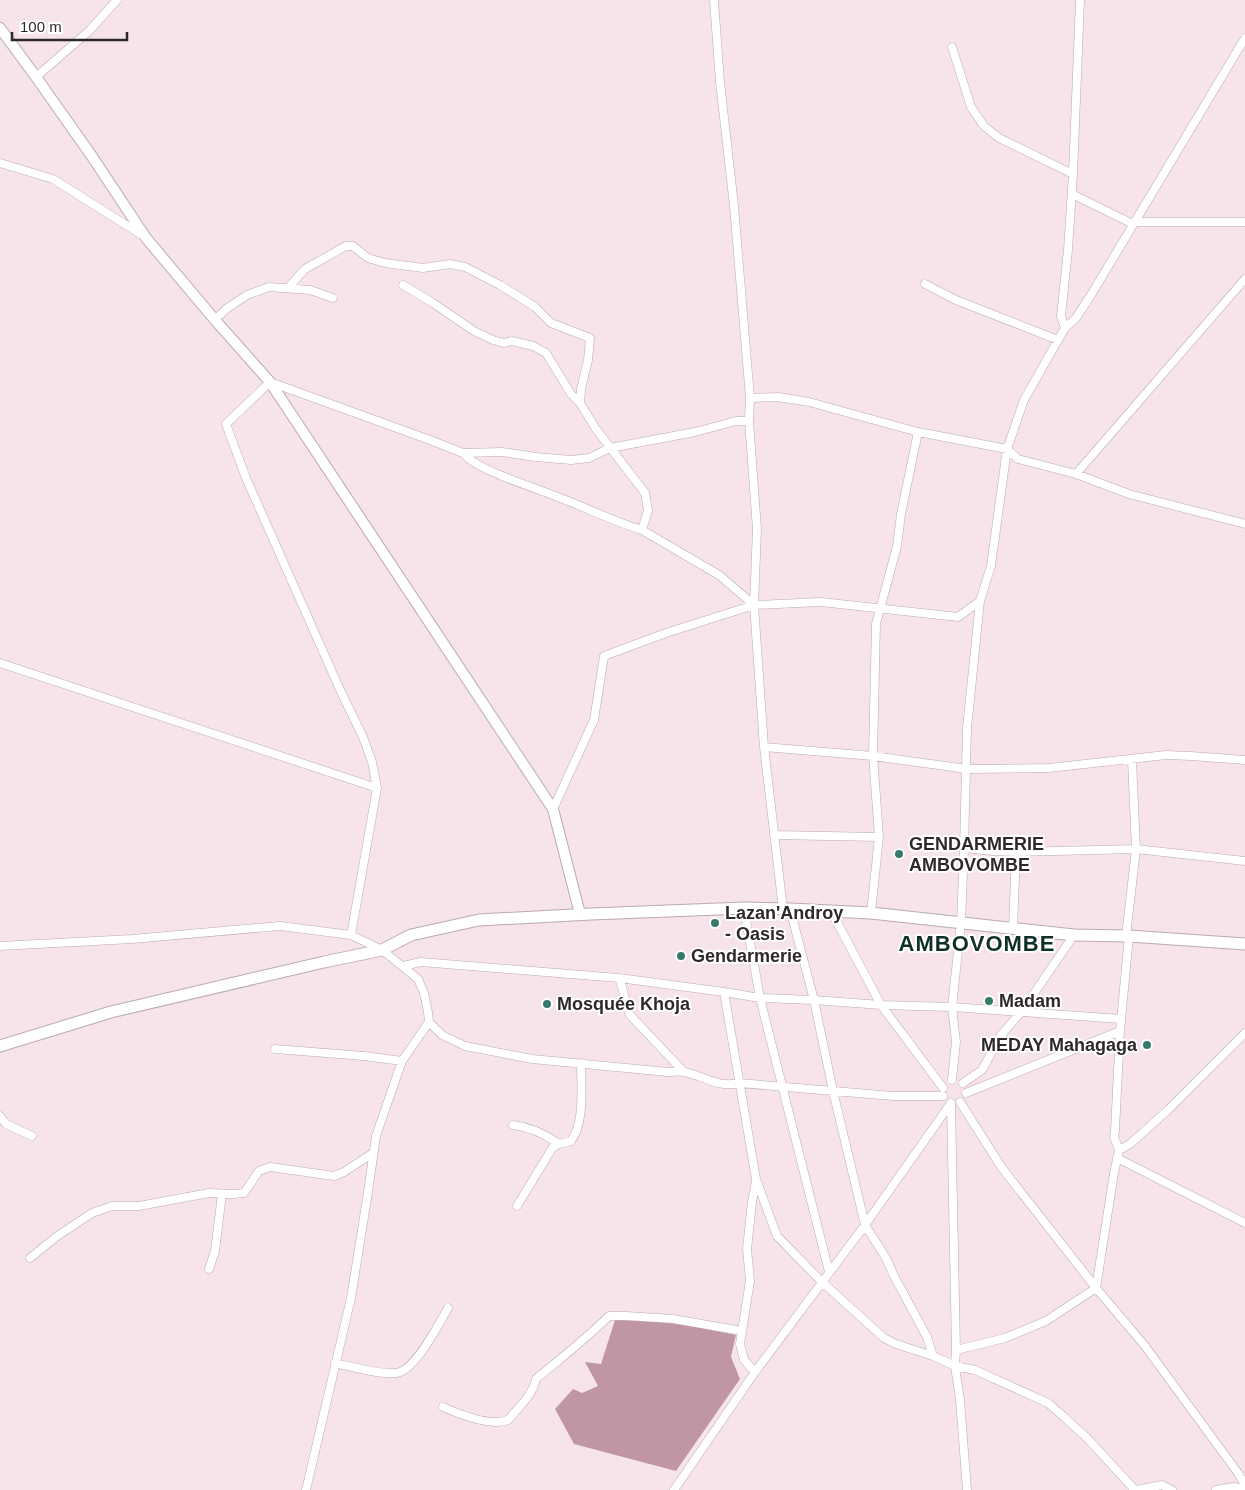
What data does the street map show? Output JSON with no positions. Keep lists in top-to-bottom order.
{
  "districts": ["AMBOVOMBE"],
  "places": [
    "GENDARMERIE AMBOVOMBE",
    "Lazan'Androy - Oasis",
    "Gendarmerie",
    "Madam",
    "Mosquée Khoja",
    "MEDAY Mahagaga"
  ],
  "scale_bar": "100 m"
}
